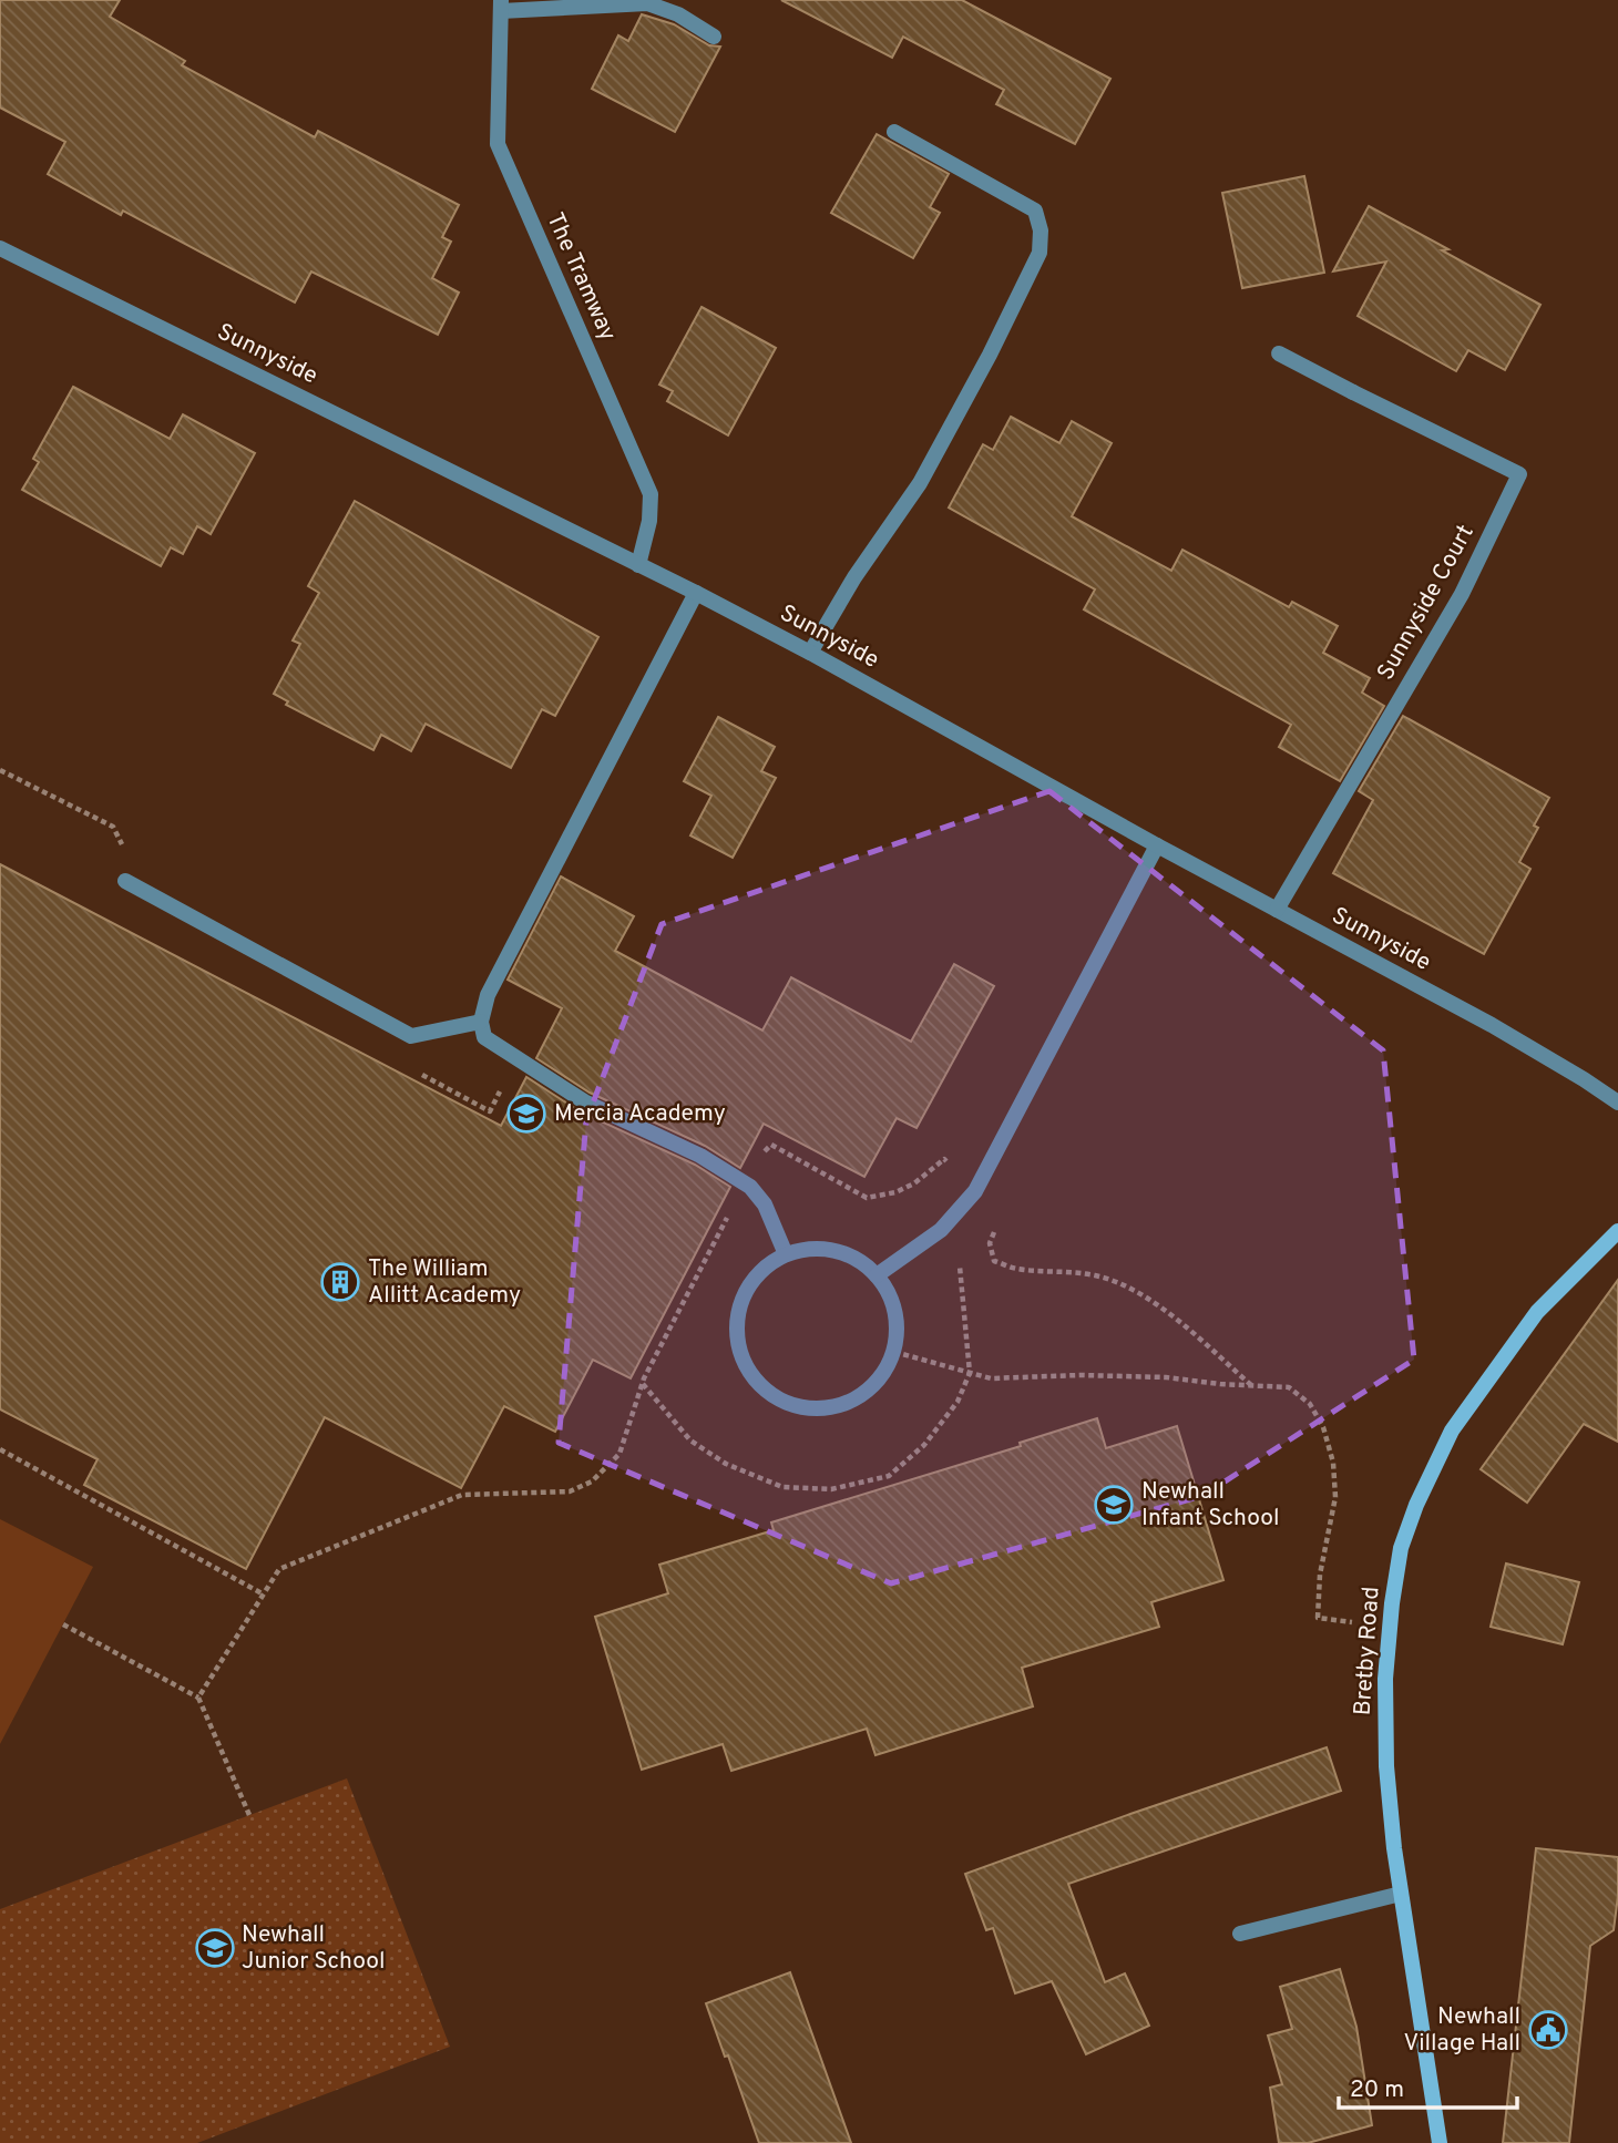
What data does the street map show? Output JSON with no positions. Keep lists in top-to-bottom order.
{
  "streets": {
    "street": [
      "The Tramway",
      "Sunnyside",
      "Sunnyside Court",
      "Bretby Road"
    ]
  },
  "crossings": [
    ["The Tramway", "Sunnyside"],
    ["Sunnyside", "Sunnyside Court"]
  ],
  "places": {
    "school or university": ["Mercia Academy", "Newhall Infant School", "Newhall Junior School"],
    "building": ["The William Allitt Academy"],
    "public building": ["Newhall Village Hall"]
  },
  "scale_bar": "20 m"
}
